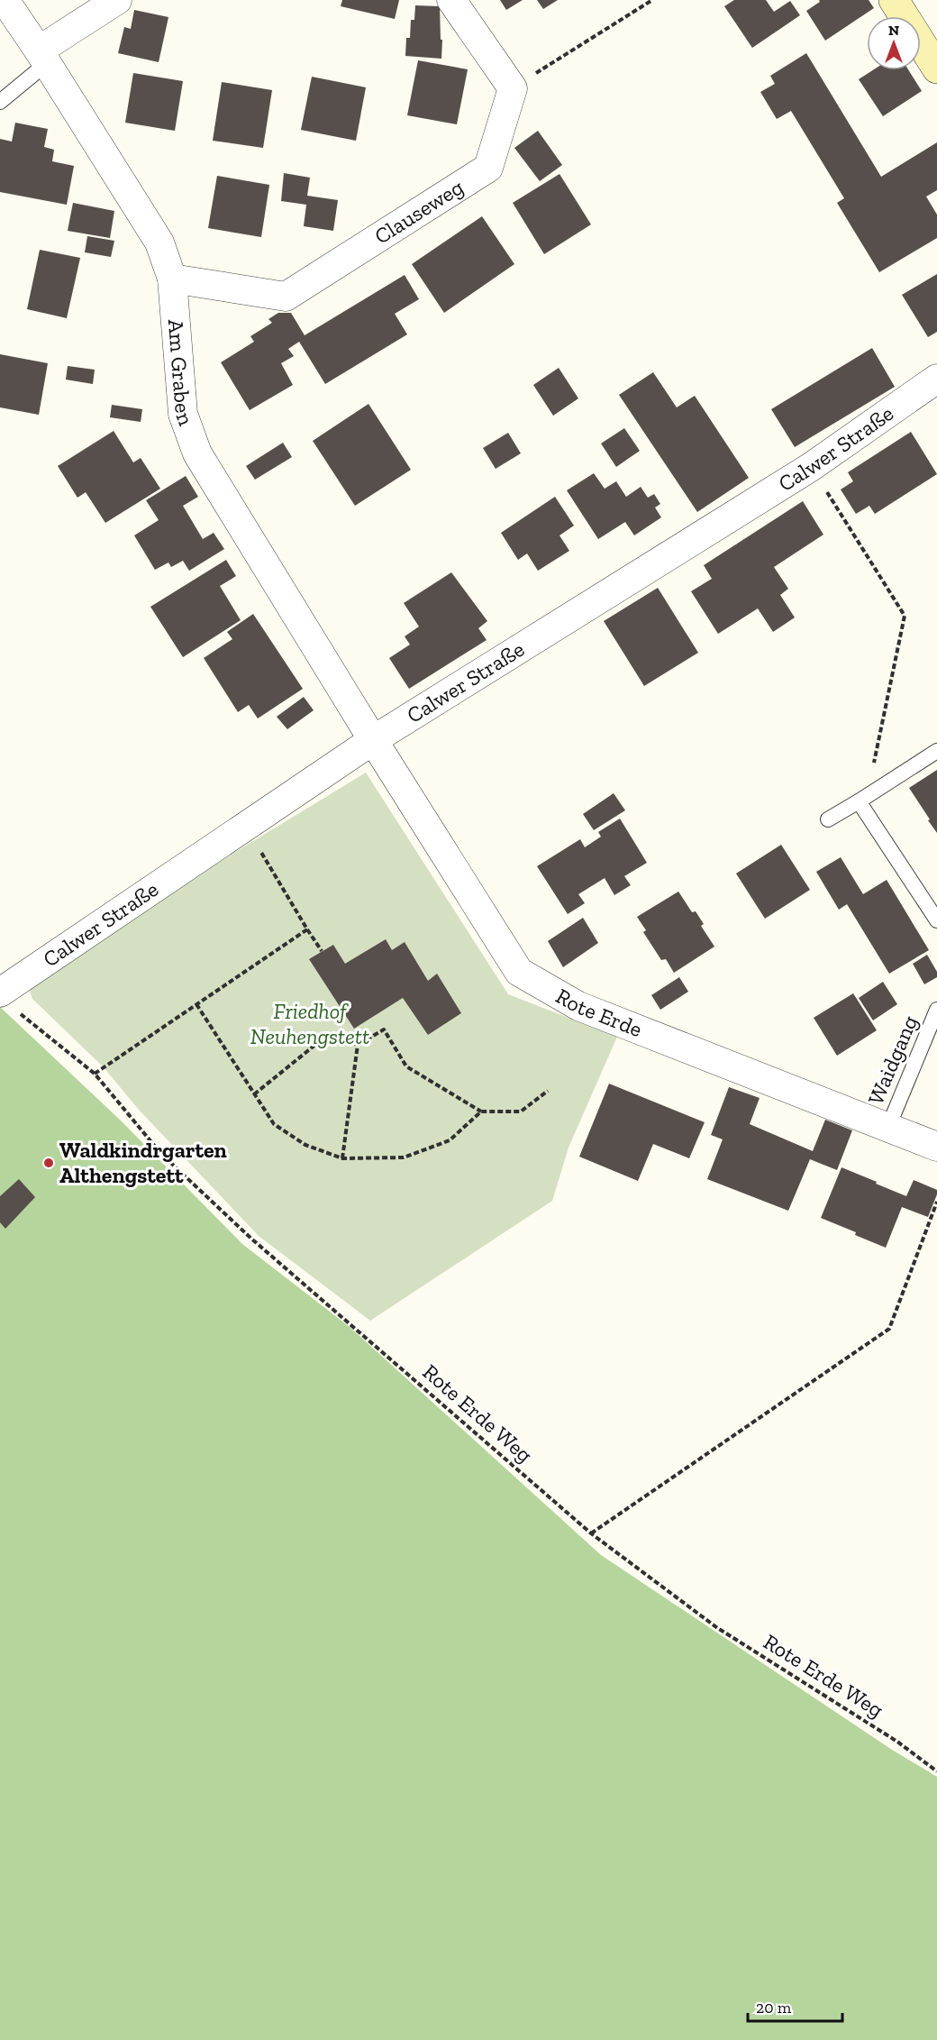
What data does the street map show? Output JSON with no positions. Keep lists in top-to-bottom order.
{
  "streets": {
    "street": [
      "Clauseweg",
      "Am Graben",
      "Calwer Straße",
      "Rote Erde"
    ],
    "lane": ["Waidgang"],
    "path": ["Rote Erde Weg"]
  },
  "crossings": [
    ["Clauseweg", "Am Graben"],
    ["Am Graben", "Calwer Straße"],
    ["Am Graben", "Rote Erde"],
    ["Calwer Straße", "Rote Erde"],
    ["Rote Erde", "Waidgang"]
  ],
  "parks": ["Friedhof Neuhengstett"],
  "places": ["Waldkindrgarten Althengstett"],
  "scale_bar": "20 m",
  "north": "top"
}
